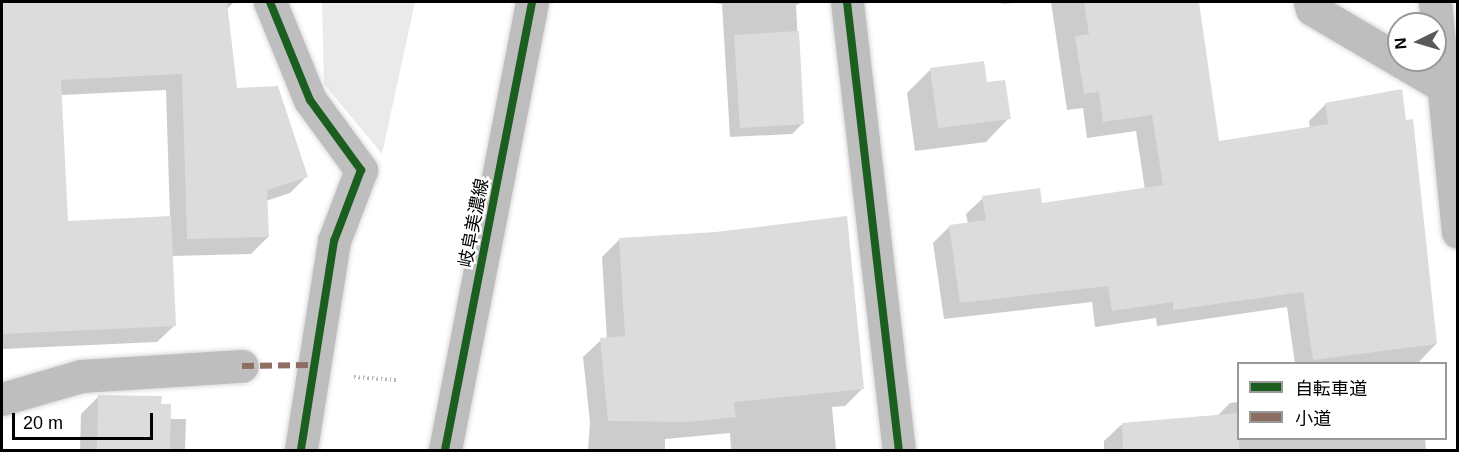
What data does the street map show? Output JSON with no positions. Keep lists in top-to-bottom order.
{
  "streets": {
    "main road": ["岐阜美濃線"]
  },
  "legend": ["自転車道", "小道"],
  "scale_bar": "20 m",
  "north": "left"
}
